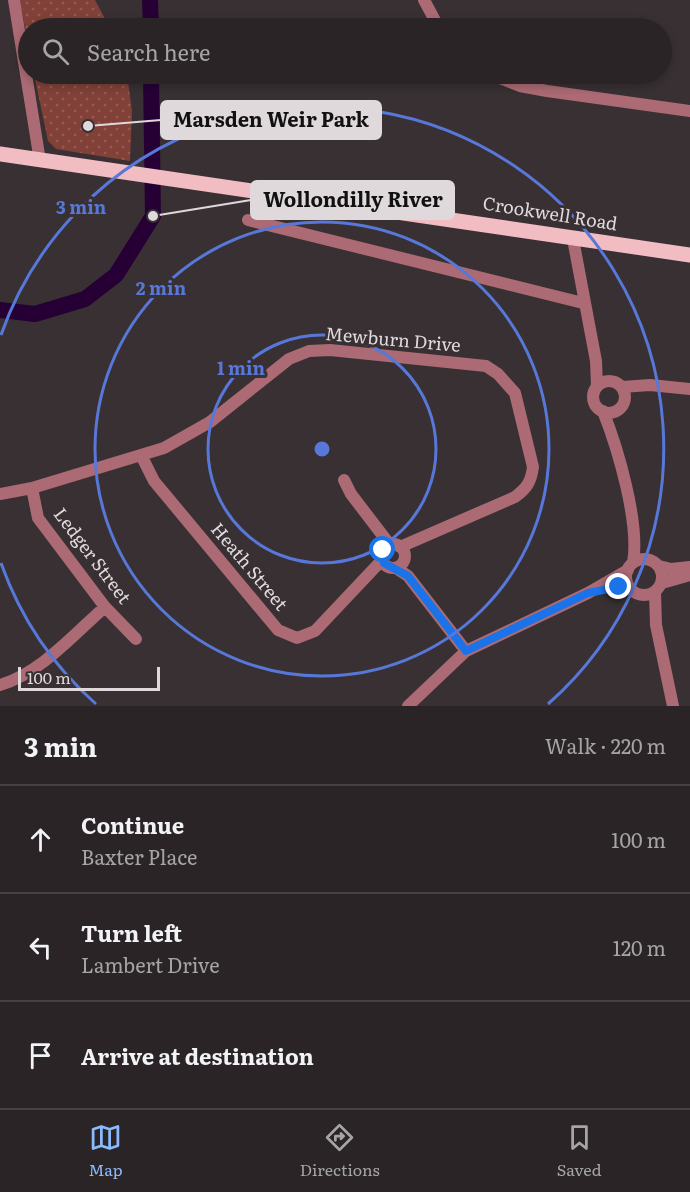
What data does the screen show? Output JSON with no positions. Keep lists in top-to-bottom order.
{
  "streets": {
    "main road": ["Crookwell Road"],
    "street": ["Mewburn Drive", "Ledger Street", "Heath Street"]
  },
  "crossings": [
    ["Mewburn Drive", "Ledger Street"],
    ["Mewburn Drive", "Heath Street"]
  ],
  "places": ["Marsden Weir Park", "Wollondilly River"],
  "scale_bar": "100 m",
  "page": {
    "search": "Search here",
    "scale": "100 m",
    "heading": ["3 min", "Walk · 220 m"],
    "list": [
      ["Continue", "Baxter Place", "100 m"],
      ["Turn left", "Lambert Drive", "120 m"],
      "Arrive at destination"
    ],
    "nav": ["Map", "Directions", "Saved"]
  },
  "rings": ["3 min", "2 min", "1 min"]
}
